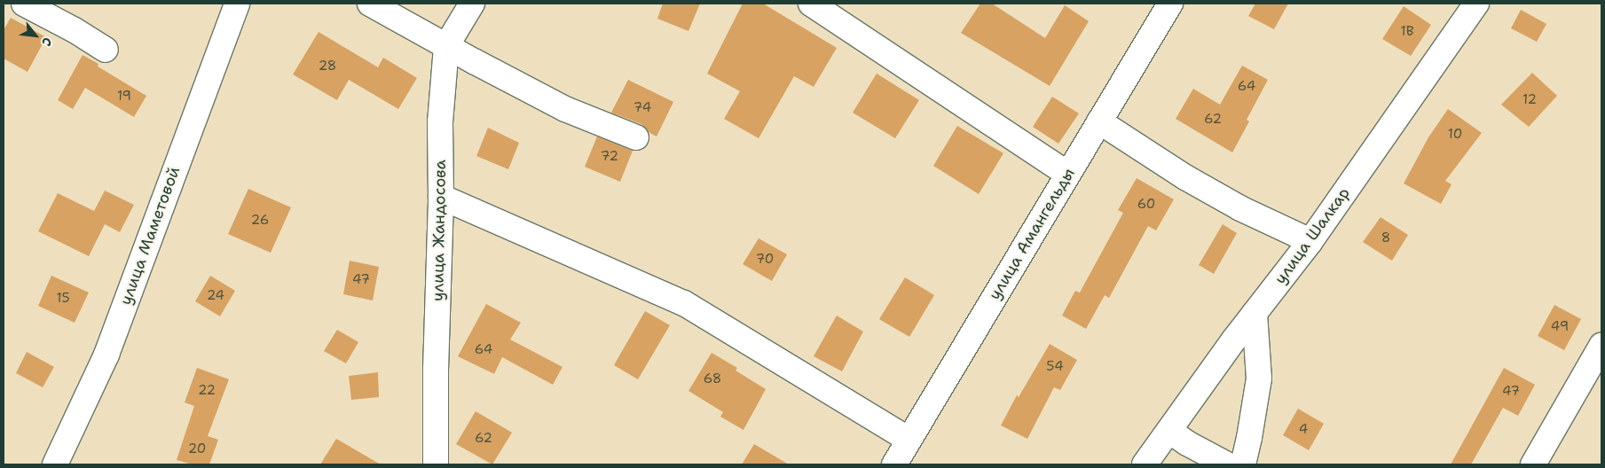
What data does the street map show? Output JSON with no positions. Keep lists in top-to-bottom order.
{
  "streets": {
    "street": [
      "улица Жандосова",
      "улица Амангельды",
      "улица Маметовой",
      "улица Шалкар"
    ]
  },
  "house_numbers": [
    "1В",
    "28",
    "64",
    "19",
    "12",
    "74",
    "62",
    "10",
    "72",
    "60",
    "26",
    "8",
    "70",
    "47",
    "24",
    "15",
    "49",
    "64",
    "54",
    "68",
    "22",
    "47",
    "4",
    "62",
    "20"
  ],
  "north": "bottom right"
}
